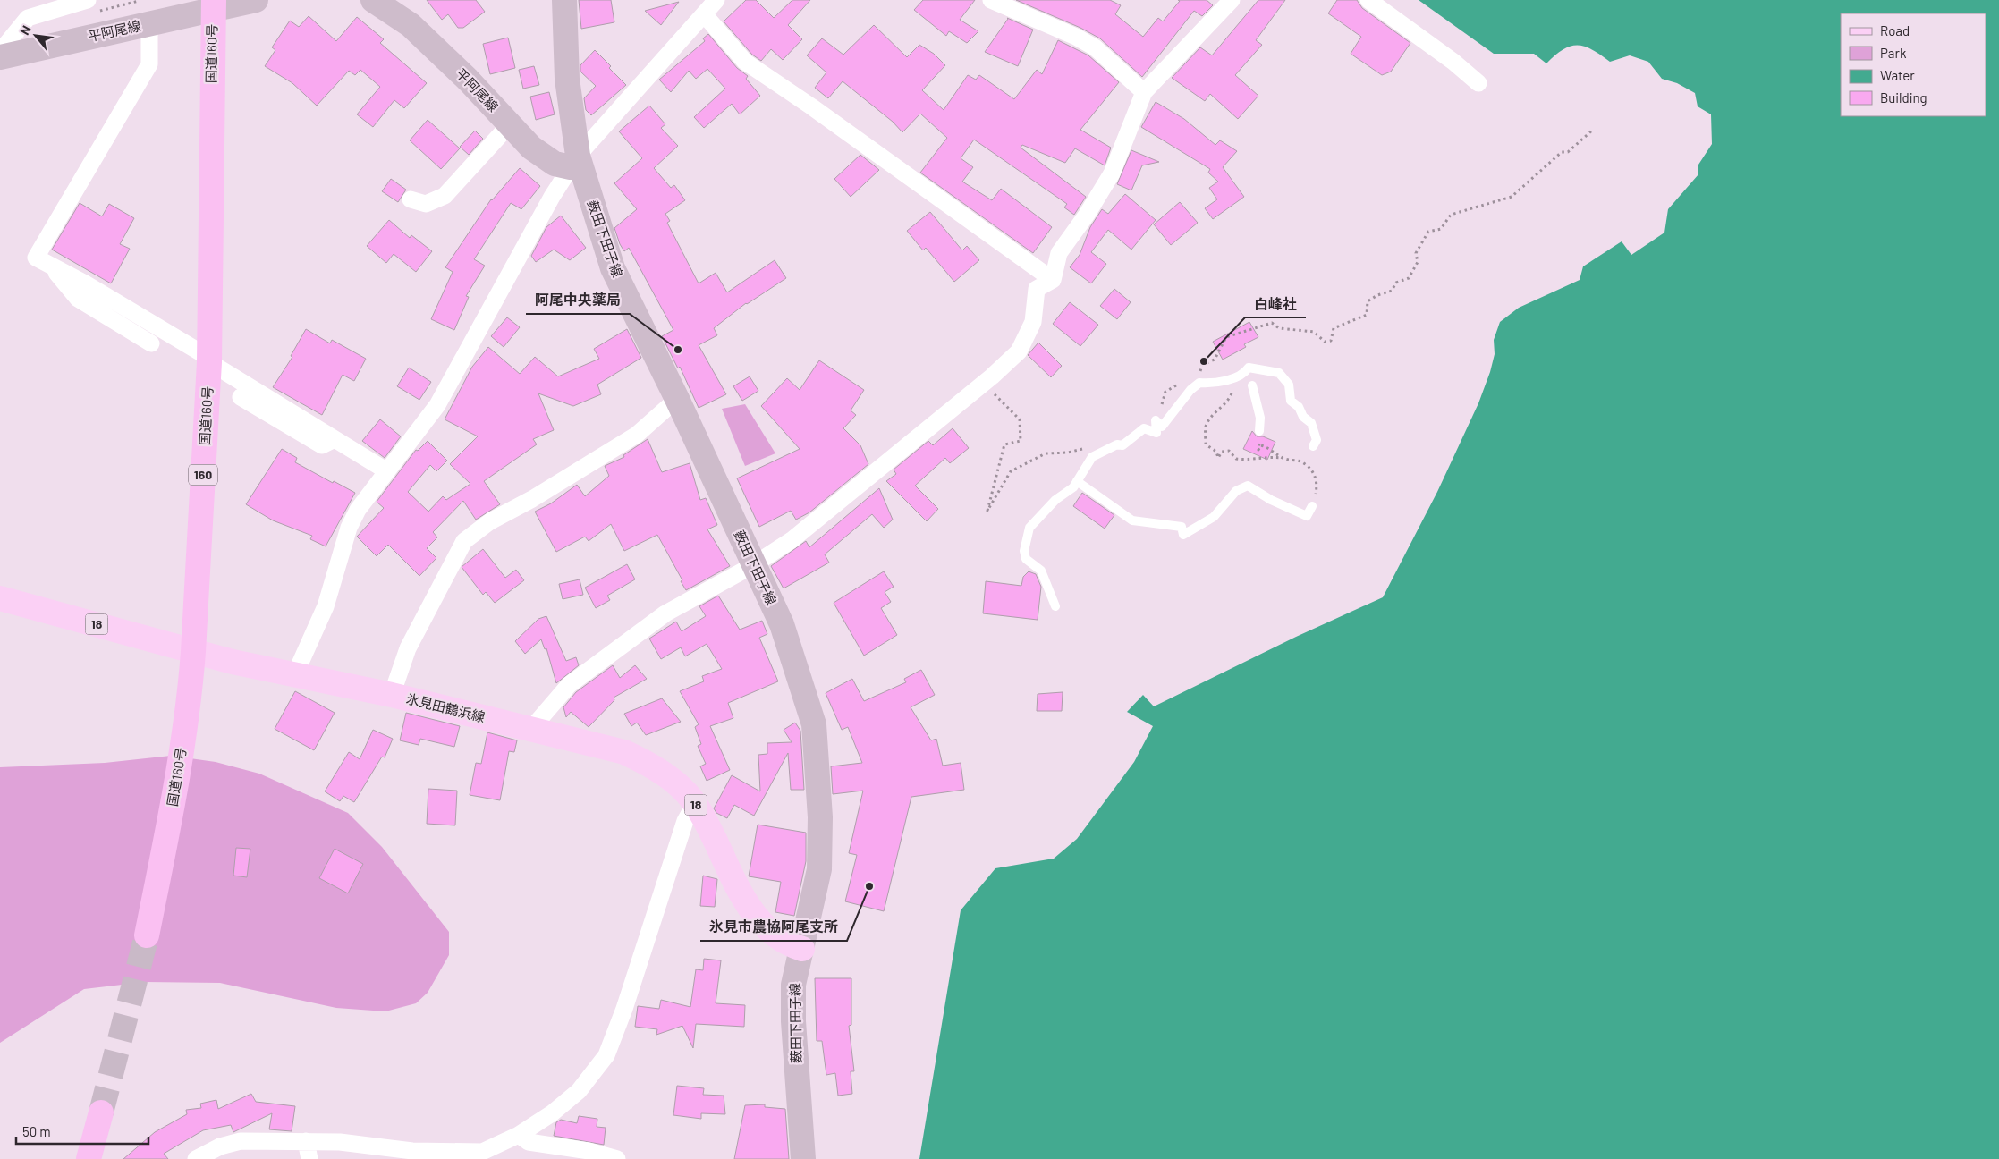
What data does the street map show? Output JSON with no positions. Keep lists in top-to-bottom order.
{
  "streets": {
    "highway": ["国道160号", "160"],
    "main road": [
      "平阿尾線",
      "薮田下田子線",
      "18",
      "氷見田鶴浜線"
    ]
  },
  "crossings": [
    ["平阿尾線", "国道160号"],
    ["平阿尾線", "薮田下田子線"],
    ["国道160号", "氷見田鶴浜線"],
    ["薮田下田子線", "氷見田鶴浜線"]
  ],
  "places": ["阿尾中央薬局", "白峰社", "氷見市農協阿尾支所"],
  "legend": [
    "Road",
    "Park",
    "Water",
    "Building"
  ],
  "scale_bar": "50 m",
  "north": "top left"
}
